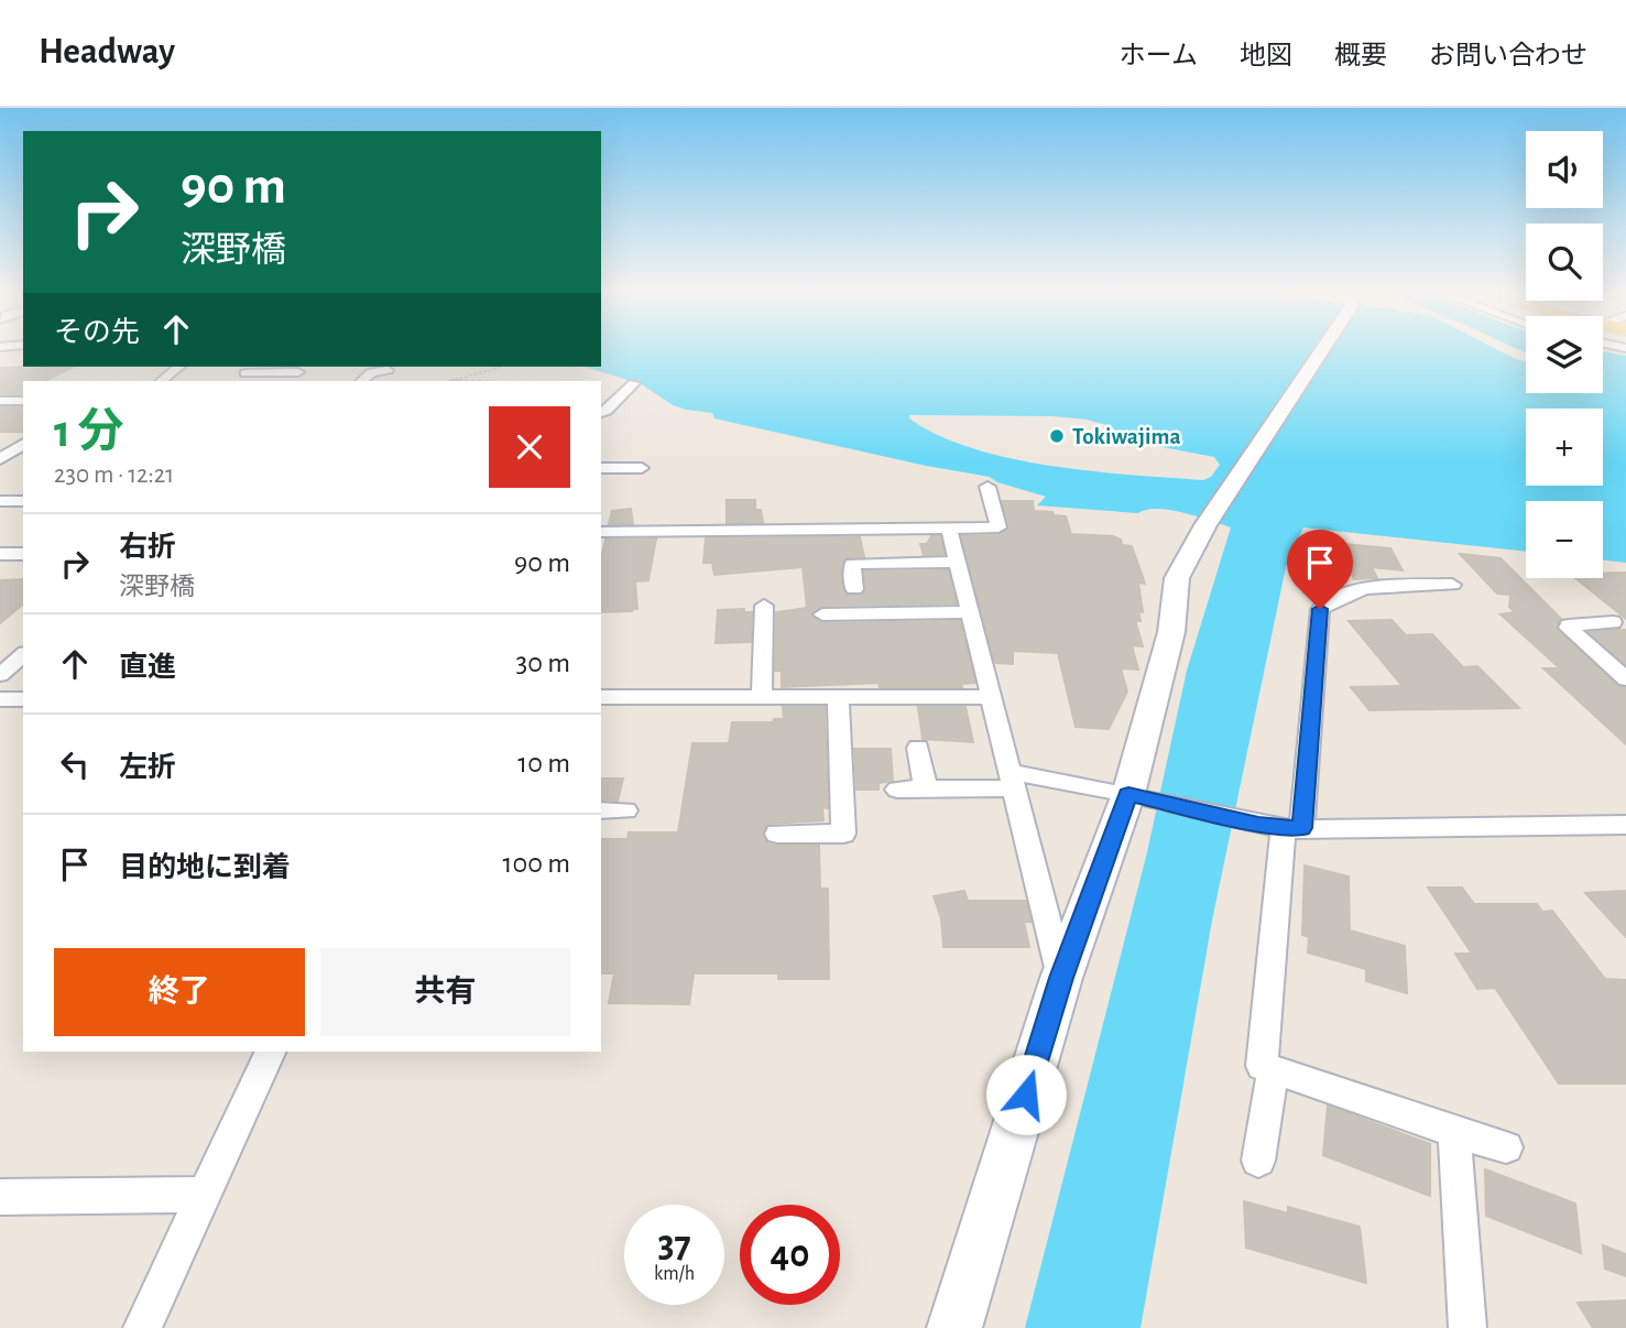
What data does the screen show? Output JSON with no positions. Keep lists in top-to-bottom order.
{
  "places": ["Tokiwajima"],
  "page": {
    "header": "Headway",
    "nav": [
      "ホーム",
      "地図",
      "概要",
      "お問い合わせ"
    ],
    "map_buttons": ["+", "−"],
    "turn": ["90 m", "深野橋"],
    "then": "その先",
    "heading": ["1 分", "230 m · 12:21"],
    "list": [
      {
        "name": "右折",
        "note": "深野橋",
        "value": "90 m"
      },
      {
        "name": "直進",
        "value": "30 m"
      },
      {
        "name": "左折",
        "value": "10 m"
      },
      {
        "name": "目的地に到着",
        "value": "100 m"
      }
    ],
    "buttons": ["終了", "共有"],
    "speed": "37 km/h",
    "limit": "40"
  }
}
